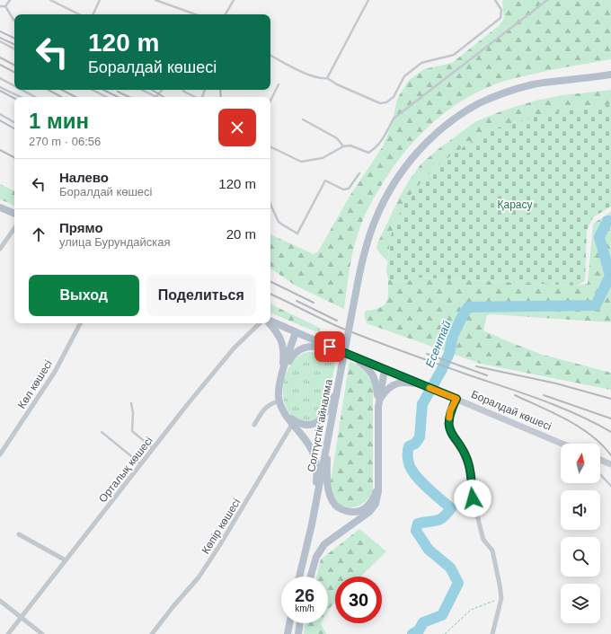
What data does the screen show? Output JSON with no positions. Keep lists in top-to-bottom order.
{
  "streets": {
    "main road": ["Боралдай көшесі", "Солтүстік айналма"],
    "street": ["Көл көшесі", "Орталық көшесі", "Көпір көшесі"]
  },
  "water": ["Есентай"],
  "parks": ["Қарасу"],
  "north": "top",
  "page": {
    "turn": ["120 m", "Боралдай көшесі"],
    "heading": ["1 мин", "270 m · 06:56"],
    "list": [
      {
        "name": "Налево",
        "note": "Боралдай көшесі",
        "value": "120 m"
      },
      {
        "name": "Прямо",
        "note": "улица Бурундайская",
        "value": "20 m"
      }
    ],
    "buttons": ["Выход", "Поделиться"],
    "speed": "26 km/h",
    "limit": "30"
  }
}
